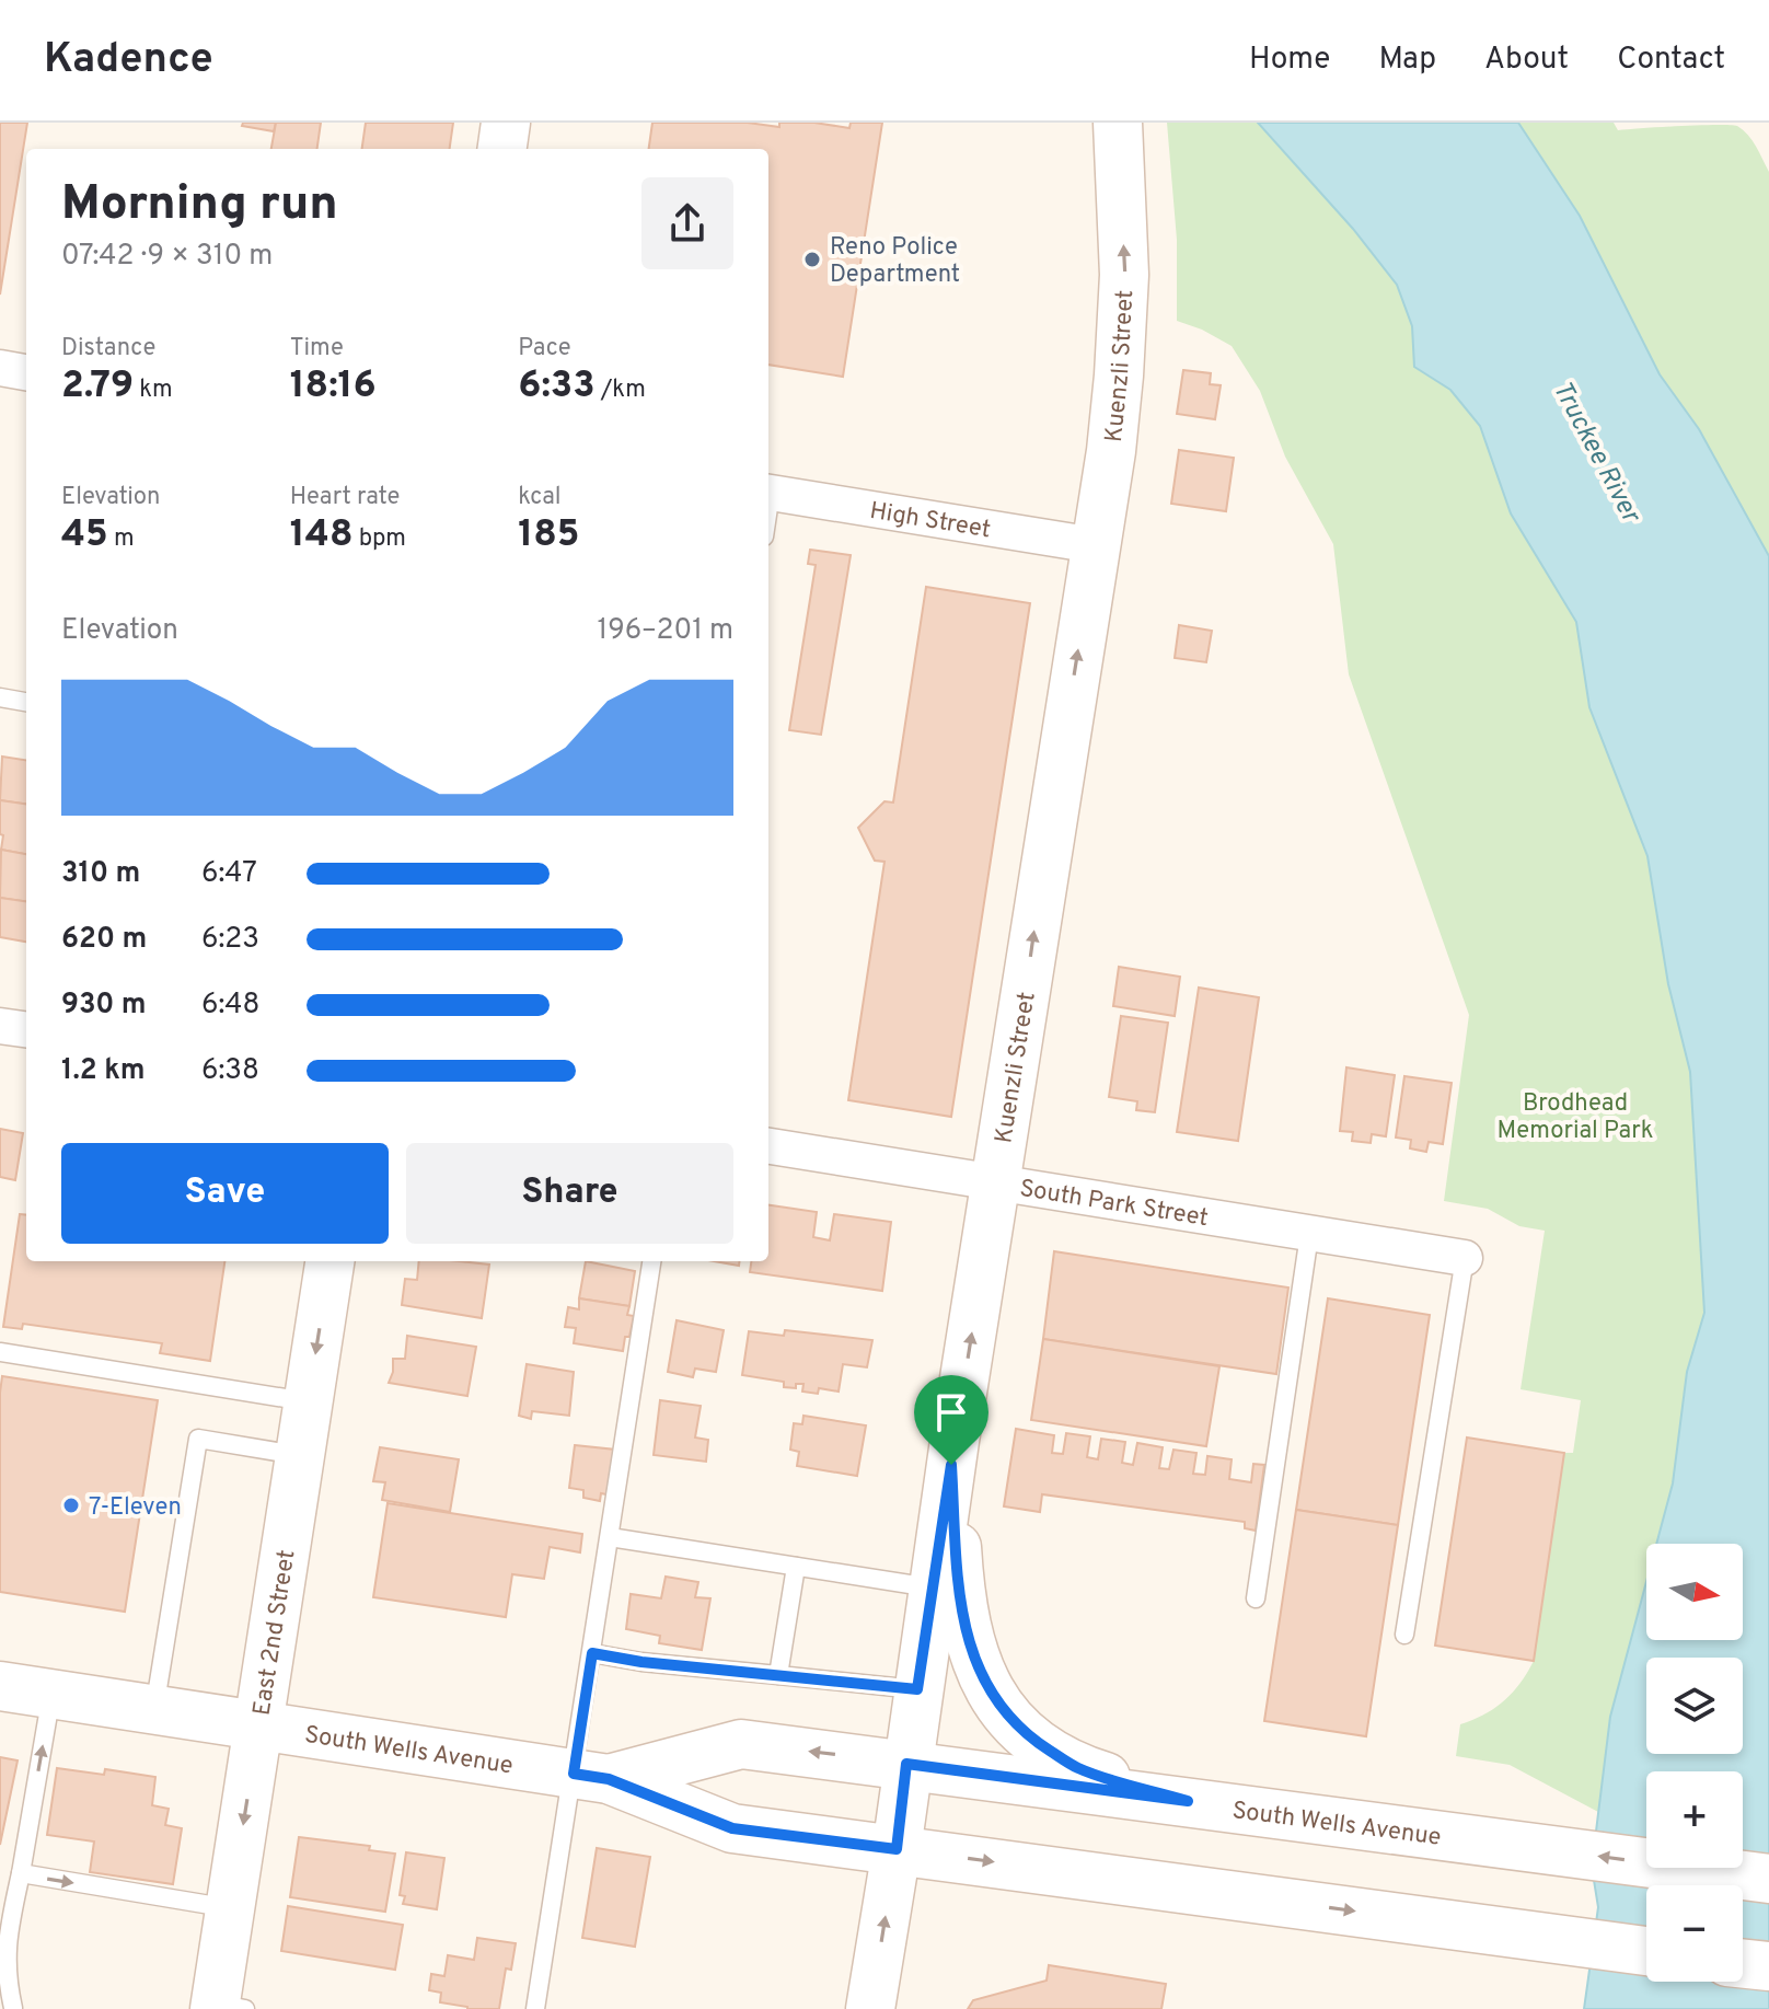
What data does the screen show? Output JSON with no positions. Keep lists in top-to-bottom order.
{
  "streets": {
    "main road": ["Kuenzli Street", "East 2nd Street", "South Wells Avenue"],
    "street": ["High Street", "South Park Street"]
  },
  "crossings": [
    ["Kuenzli Street", "High Street"],
    ["Kuenzli Street", "South Park Street"],
    ["Kuenzli Street", "South Wells Avenue"],
    ["East 2nd Street", "South Wells Avenue"]
  ],
  "one_way": ["Kuenzli Street", "East 2nd Street"],
  "water": ["Truckee River"],
  "parks": ["Brodhead Memorial Park"],
  "places": ["Reno Police Department", "7-Eleven"],
  "north": "right",
  "page": {
    "header": "Kadence",
    "nav": [
      "Home",
      "Map",
      "About",
      "Contact"
    ],
    "heading": ["Morning run", "07:42 · 9 × 310 m"],
    "stats": [
      ["Distance", "2.79 km"],
      ["Time", "18:16"],
      ["Pace", "6:33 /km"],
      ["Elevation", "45 m"],
      ["Heart rate", "148 bpm"],
      ["kcal", "185"]
    ],
    "chart": ["Elevation", "196–201 m"],
    "list": [
      {
        "name": "310 m",
        "note": "6:47"
      },
      {
        "name": "620 m",
        "note": "6:23"
      },
      {
        "name": "930 m",
        "note": "6:48"
      },
      {
        "name": "1.2 km",
        "note": "6:38"
      }
    ],
    "buttons": ["Save", "Share"],
    "map_buttons": ["+", "−"]
  }
}
